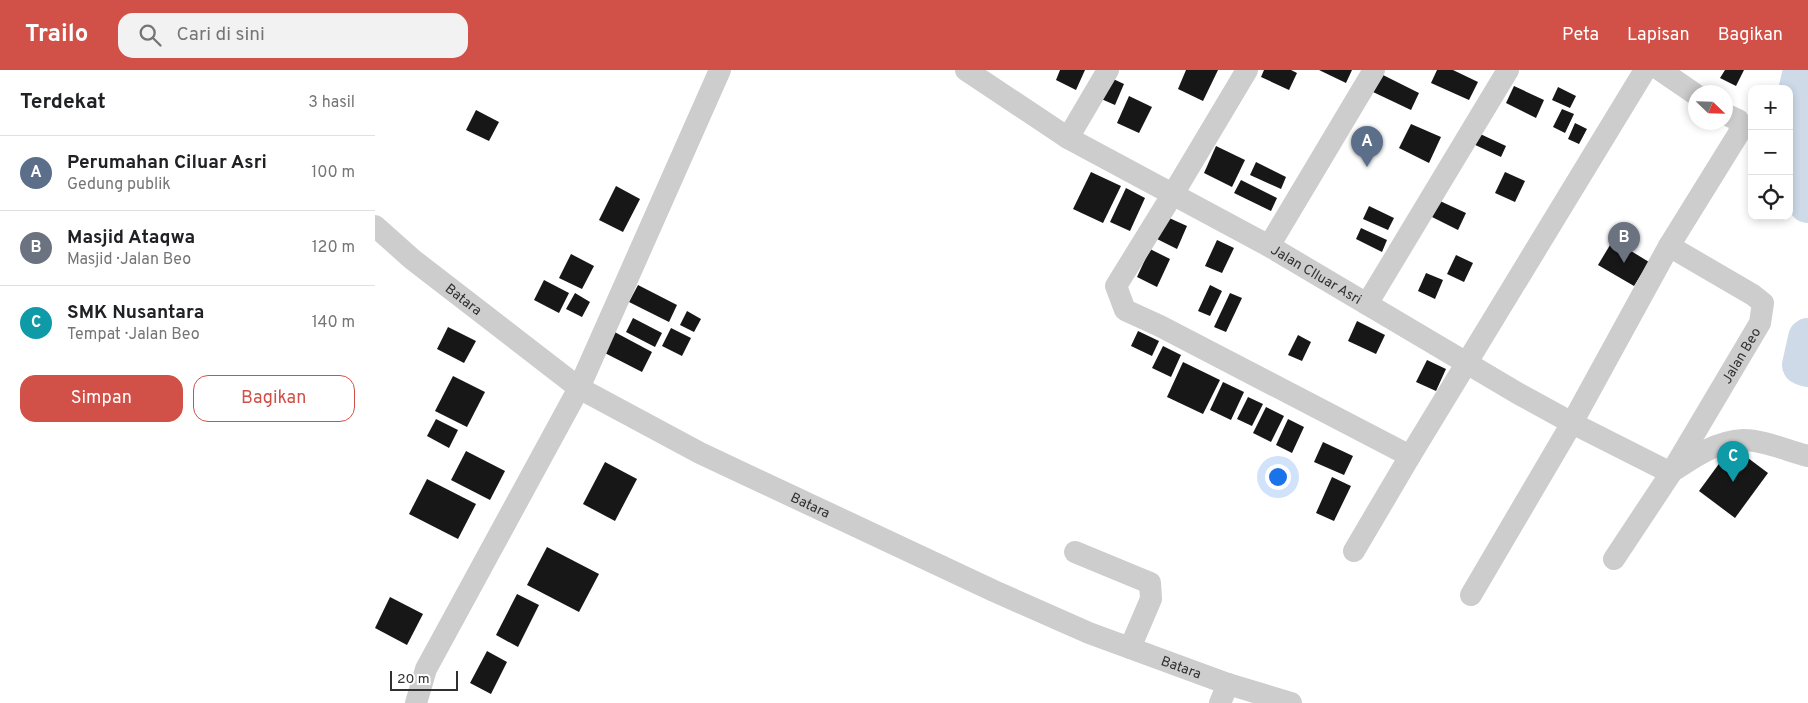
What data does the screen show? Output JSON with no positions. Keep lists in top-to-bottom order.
{
  "streets": {
    "street": ["Jalan CIluar Asri", "Batara", "Jalan Beo"]
  },
  "crossings": [
    ["Jalan CIluar Asri", "Jalan Beo"]
  ],
  "scale_bar": "20 m",
  "north": "bottom right",
  "page": {
    "header": "Trailo",
    "search": "Cari di sini",
    "nav": ["Peta", "Lapisan", "Bagikan"],
    "heading": ["Terdekat", "3 hasil"],
    "map_buttons": ["+", "−"],
    "pins": ["A", "B", "C"],
    "list": [
      {
        "mark": "A",
        "name": "Perumahan Ciluar Asri",
        "note": "Gedung publik",
        "value": "100 m"
      },
      {
        "mark": "B",
        "name": "Masjid Ataqwa",
        "note": "Masjid · Jalan Beo",
        "value": "120 m"
      },
      {
        "mark": "C",
        "name": "SMK Nusantara",
        "note": "Tempat · Jalan Beo",
        "value": "140 m"
      }
    ],
    "buttons": ["Simpan", "Bagikan"],
    "scale": "20 m"
  }
}
